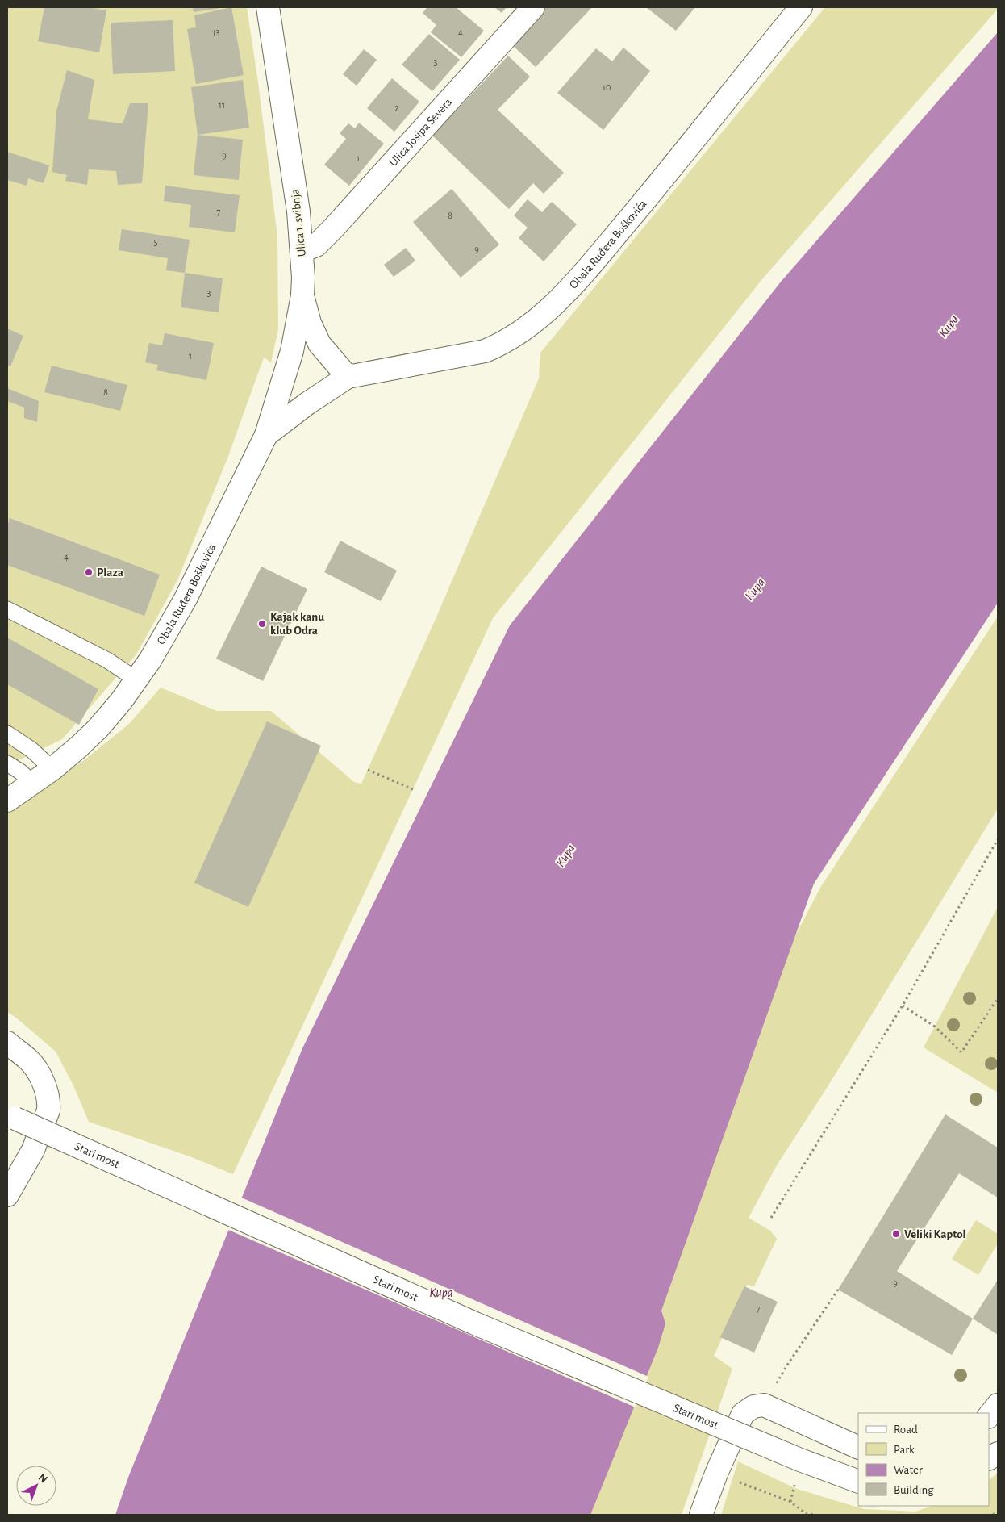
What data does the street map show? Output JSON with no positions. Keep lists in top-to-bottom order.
{
  "streets": {
    "street": [
      "Ulica Josipa Severa",
      "Ulica 1. svibnja",
      "Obala Ruđera Boškovića",
      "Stari most"
    ]
  },
  "crossings": [
    ["Ulica Josipa Severa", "Ulica 1. svibnja"],
    ["Ulica 1. svibnja", "Obala Ruđera Boškovića"]
  ],
  "water": ["Kupa"],
  "places": ["Plaza", "Kajak kanu klub Odra", "Veliki Kaptol"],
  "house_numbers": [
    "13",
    "4",
    "3",
    "10",
    "11",
    "2",
    "9",
    "1",
    "7",
    "8",
    "5",
    "9",
    "3",
    "1",
    "8",
    "4",
    "9",
    "7"
  ],
  "legend": [
    "Road",
    "Park",
    "Water",
    "Building"
  ],
  "north": "top right"
}
